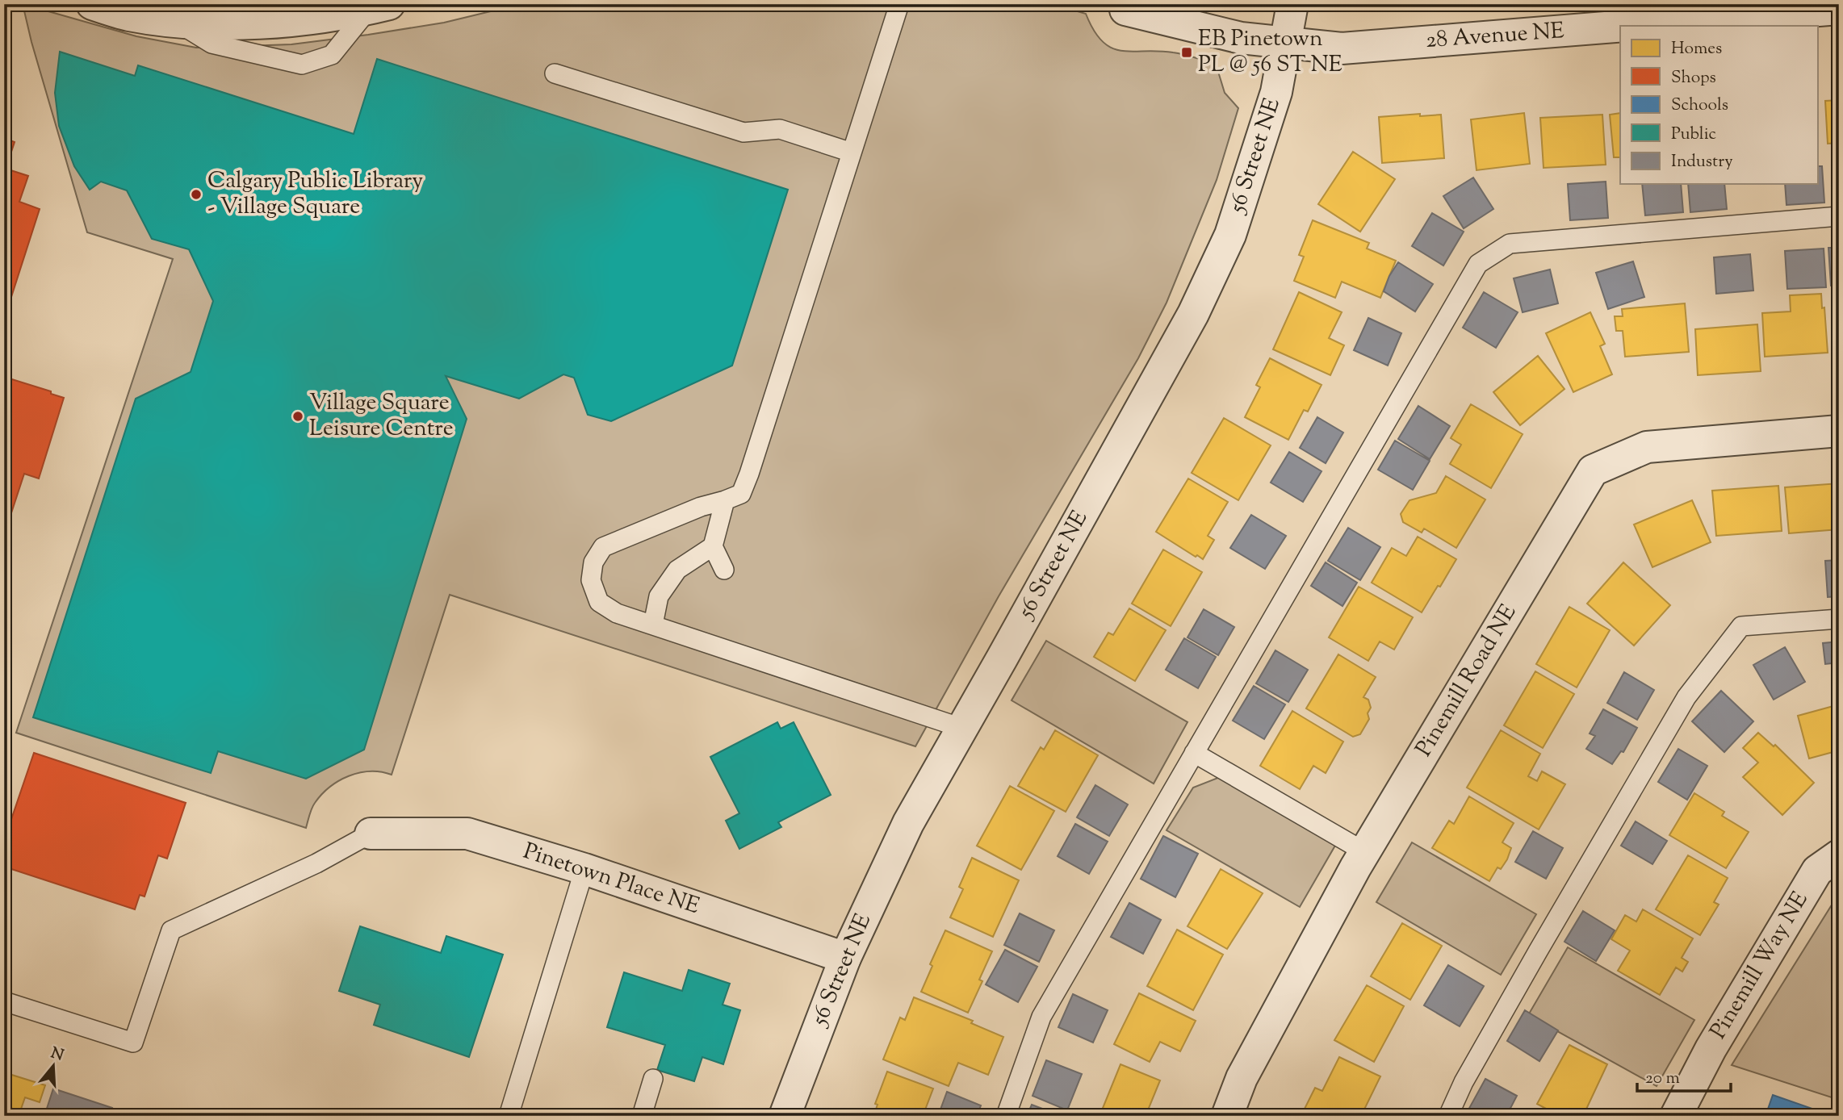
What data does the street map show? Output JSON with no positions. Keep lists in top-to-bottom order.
{
  "streets": {
    "street": [
      "28 Avenue NE",
      "56 Street NE",
      "Pinemill Road NE",
      "Pinetown Place NE",
      "Pinemill Way NE"
    ]
  },
  "crossings": [
    ["28 Avenue NE", "56 Street NE"],
    ["56 Street NE", "Pinetown Place NE"]
  ],
  "places": {
    "transit": ["EB Pinetown PL @ 56 ST NE"],
    "other": ["Calgary Public Library - Village Square", "Village Square Leisure Centre"]
  },
  "legend": [
    "Homes",
    "Shops",
    "Schools",
    "Public",
    "Industry"
  ],
  "scale_bar": "20 m",
  "north": "top"
}
